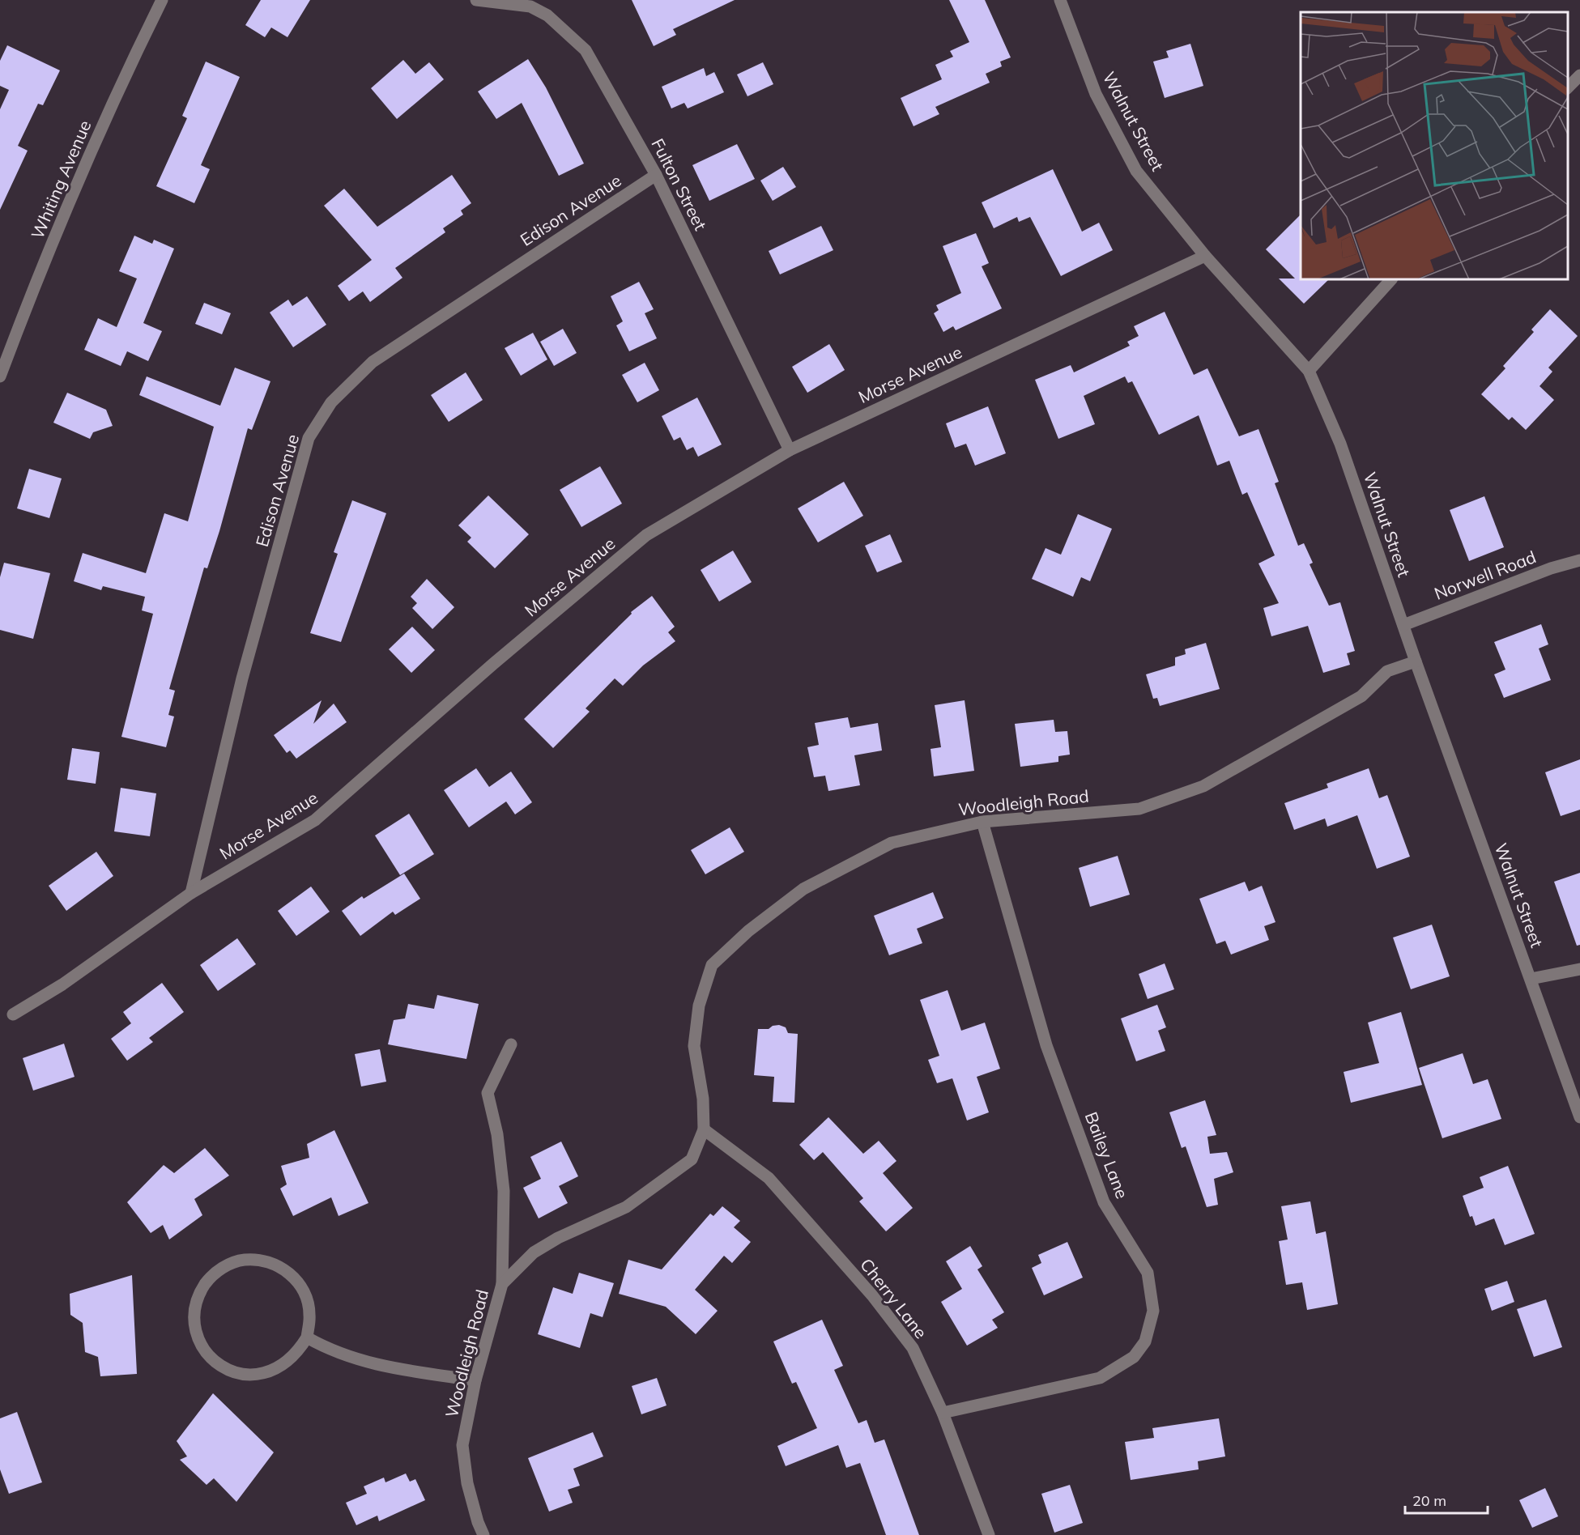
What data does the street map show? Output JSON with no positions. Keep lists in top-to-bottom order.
{
  "streets": {
    "street": [
      "Walnut Street",
      "Whiting Avenue",
      "Fulton Street",
      "Edison Avenue",
      "Morse Avenue",
      "Norwell Road",
      "Woodleigh Road",
      "Bailey Lane",
      "Cherry Lane"
    ]
  },
  "crossings": [
    ["Walnut Street", "Morse Avenue"],
    ["Walnut Street", "Norwell Road"],
    ["Walnut Street", "Woodleigh Road"],
    ["Fulton Street", "Edison Avenue"],
    ["Fulton Street", "Morse Avenue"],
    ["Edison Avenue", "Morse Avenue"],
    ["Woodleigh Road", "Bailey Lane"],
    ["Woodleigh Road", "Cherry Lane"],
    ["Bailey Lane", "Cherry Lane"]
  ],
  "scale_bar": "20 m"
}
